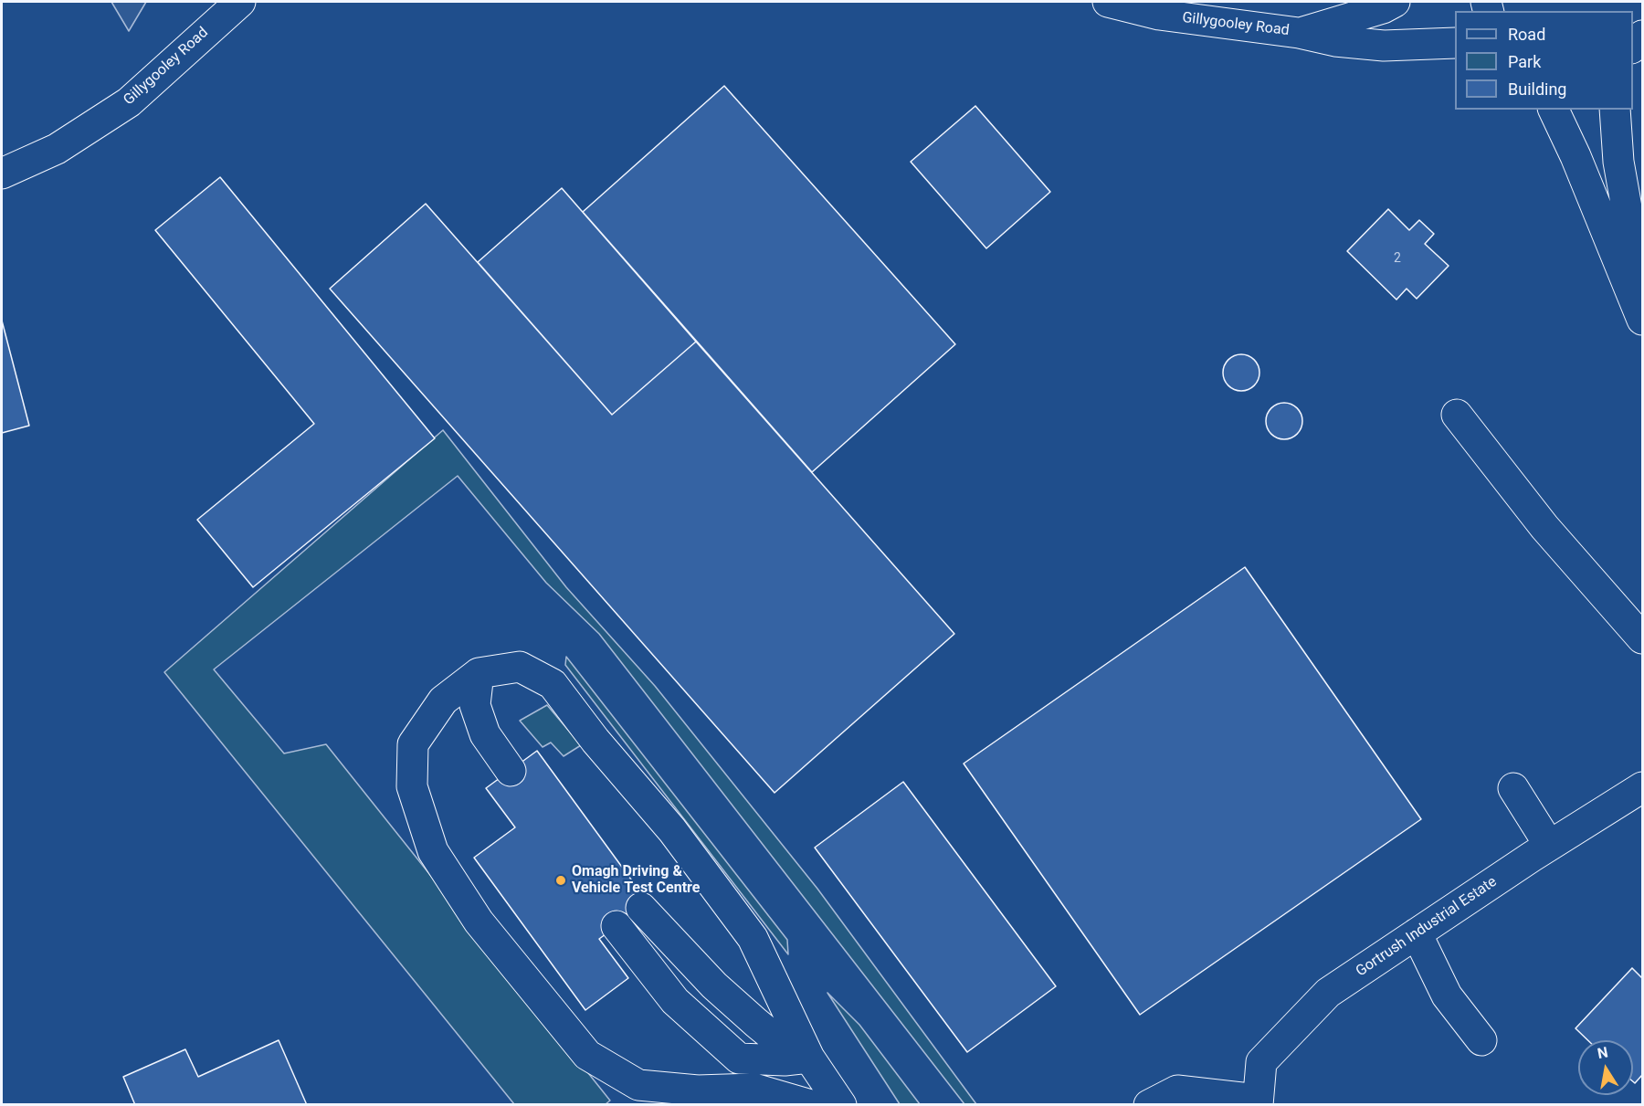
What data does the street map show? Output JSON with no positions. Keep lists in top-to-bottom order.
{
  "streets": {
    "main road": ["Gillygooley Road", "Gortrush Industrial Estate"]
  },
  "places": ["Omagh Driving & Vehicle Test Centre"],
  "house_numbers": ["2"],
  "legend": ["Road", "Park", "Building"],
  "north": "top"
}
